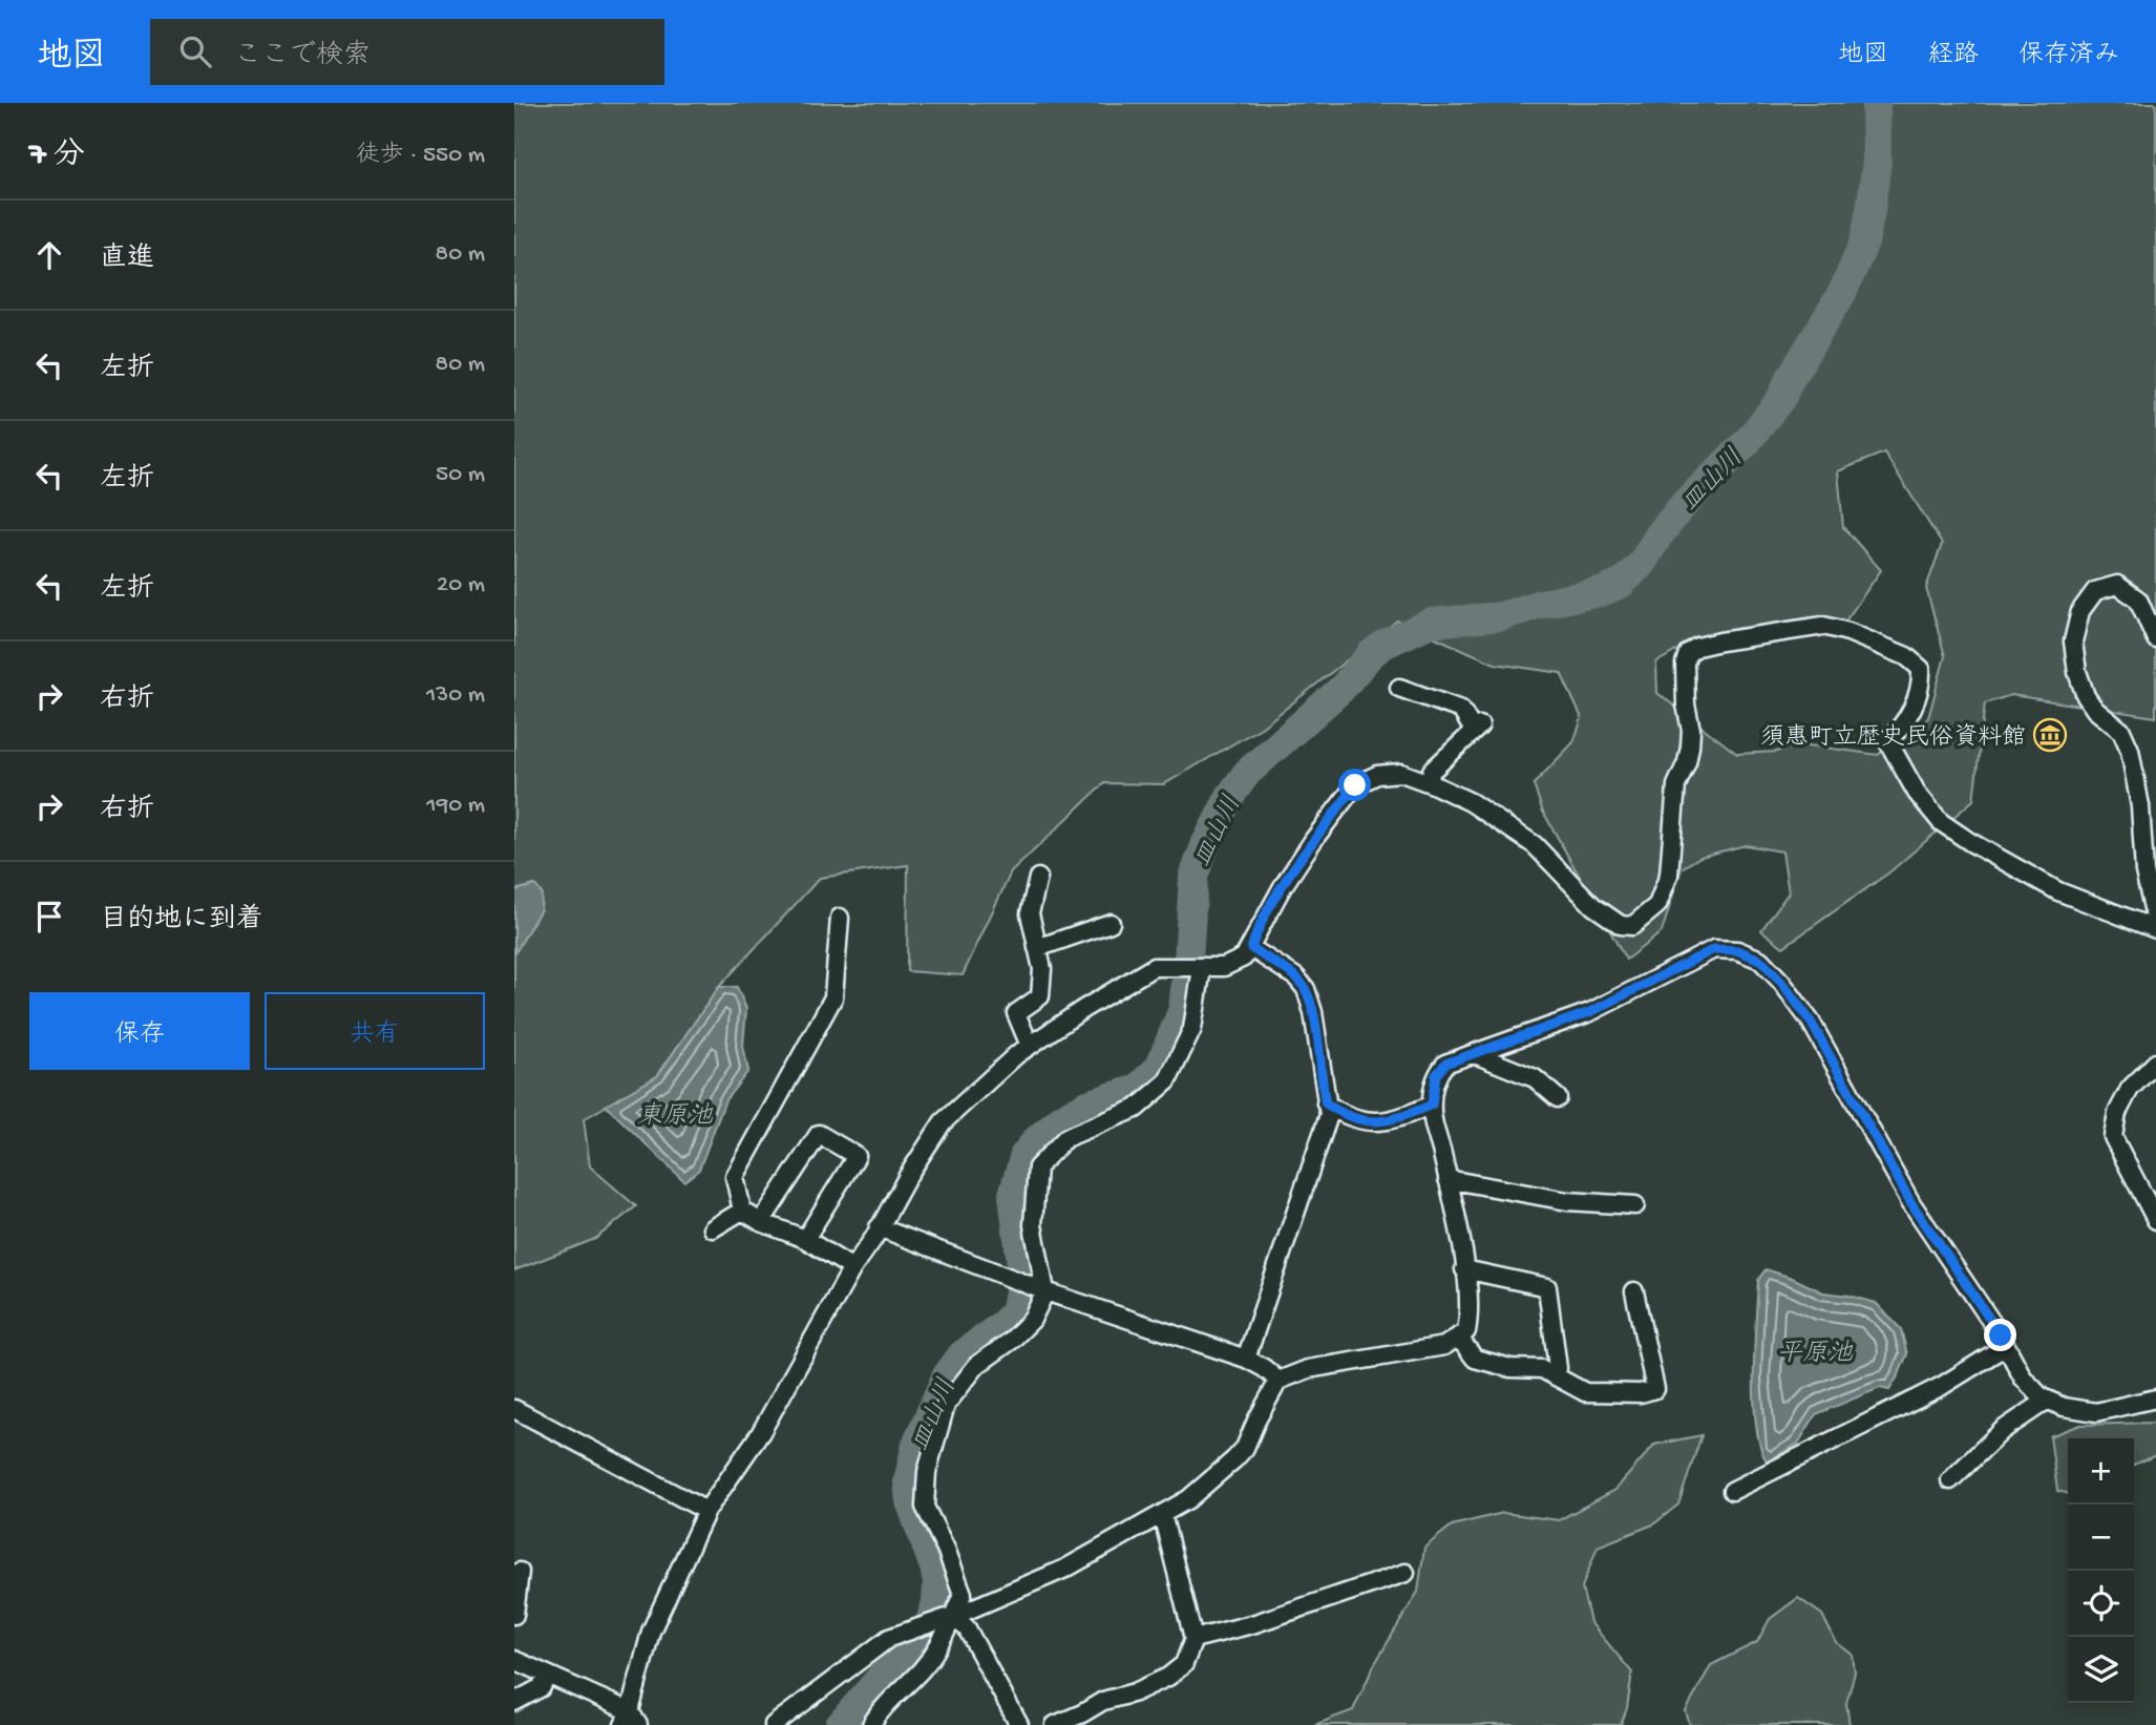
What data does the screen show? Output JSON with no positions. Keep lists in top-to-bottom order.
{
  "water": ["皿山川", "東原池", "平原池"],
  "places": {
    "museum": ["須惠町立歴史民俗資料館"]
  },
  "page": {
    "header": "地図",
    "search": "ここで検索",
    "nav": ["地図", "経路", "保存済み"],
    "heading": ["7 分", "徒歩 · 550 m"],
    "list": [
      ["直進", "80 m"],
      ["左折", "80 m"],
      ["左折", "50 m"],
      ["左折", "20 m"],
      ["右折", "130 m"],
      ["右折", "190 m"],
      "目的地に到着"
    ],
    "buttons": ["保存", "共有"],
    "map_buttons": ["+", "−"]
  }
}
